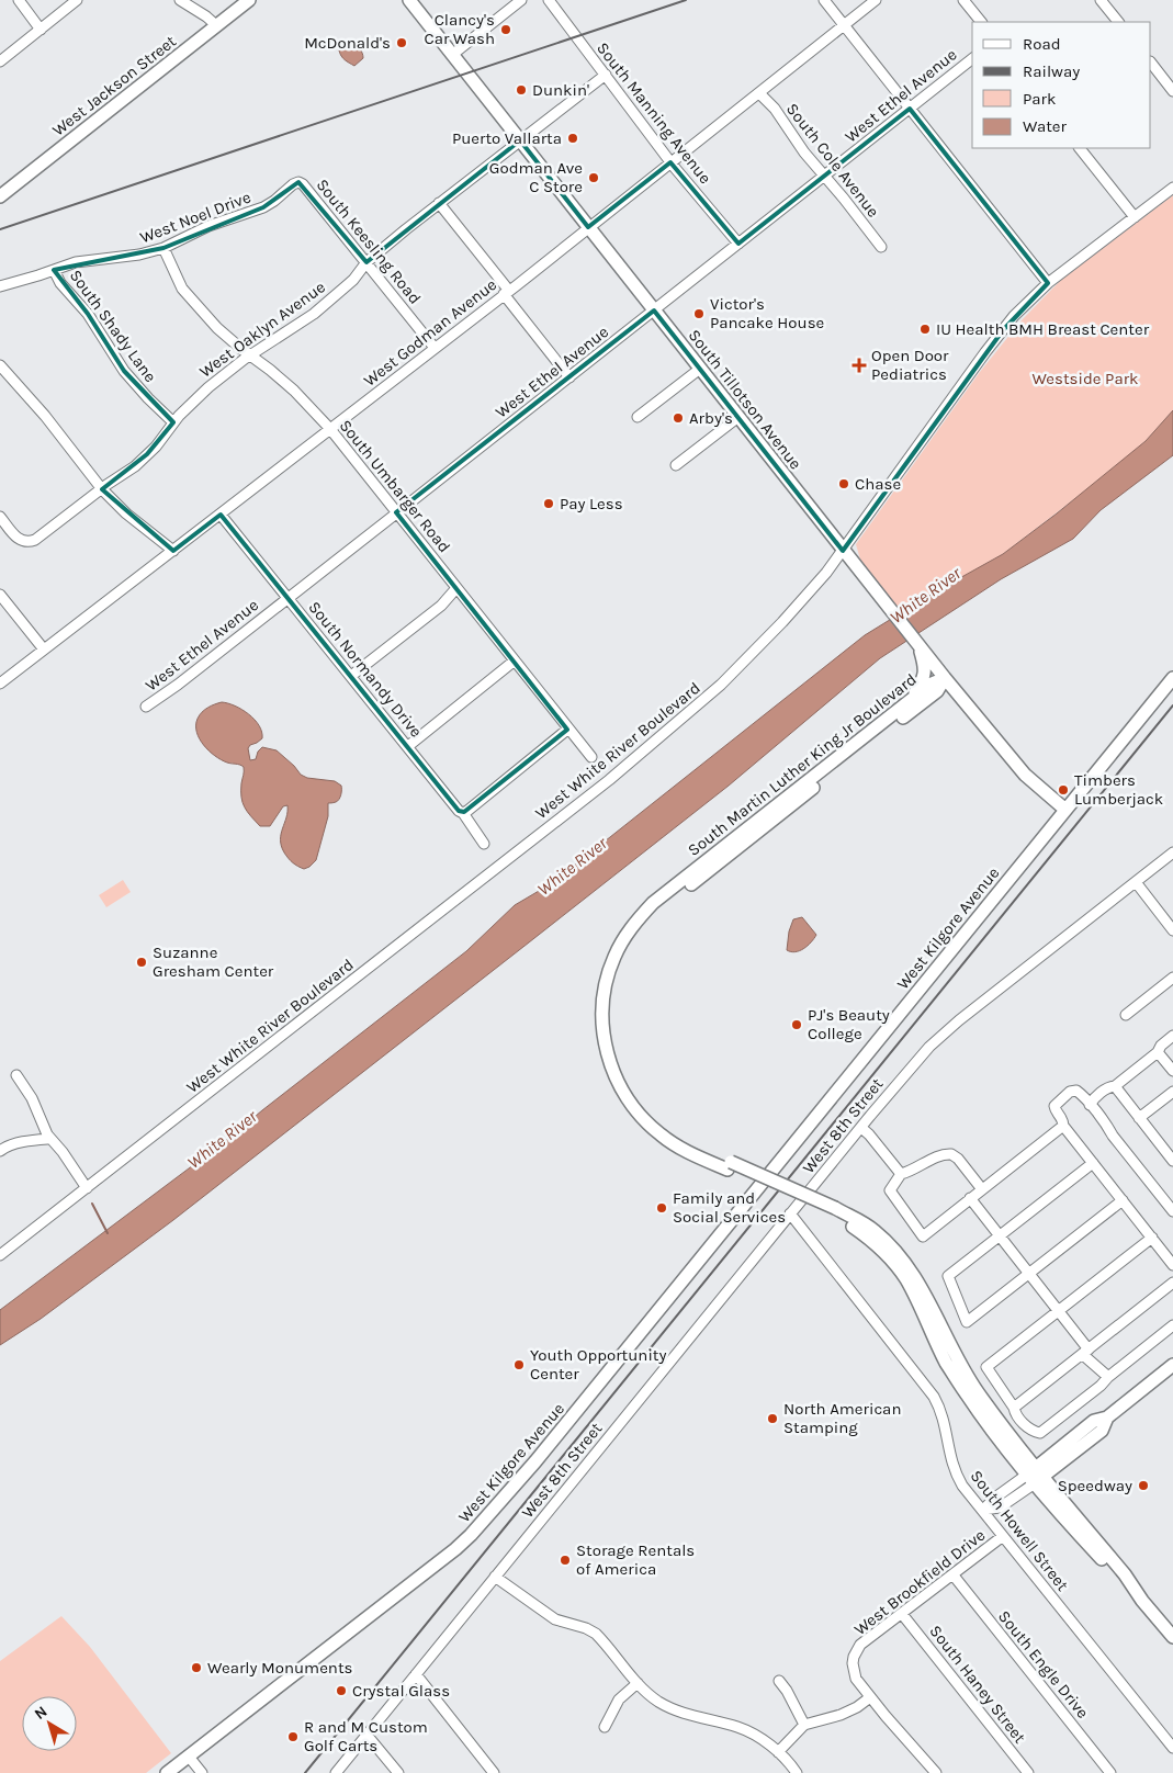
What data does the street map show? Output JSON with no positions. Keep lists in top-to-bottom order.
{
  "streets": {
    "main road": [
      "West Jackson Street",
      "South Tillotson Avenue",
      "South Martin Luther King Jr Boulevard",
      "West Kilgore Avenue"
    ],
    "street": [
      "West Ethel Avenue",
      "South Manning Avenue",
      "South Cole Avenue",
      "West Noel Drive",
      "South Keesling Road",
      "South Shady Lane",
      "West Oaklyn Avenue",
      "West Godman Avenue",
      "South Umbarger Road",
      "South Normandy Drive",
      "West White River Boulevard",
      "West 8th Street",
      "South Howell Street",
      "West Brookfield Drive",
      "South Engle Drive",
      "South Haney Street"
    ]
  },
  "crossings": [
    ["West Ethel Avenue", "South Manning Avenue"],
    ["West Ethel Avenue", "South Cole Avenue"],
    ["West Ethel Avenue", "South Tillotson Avenue"],
    ["West Ethel Avenue", "South Umbarger Road"],
    ["West Ethel Avenue", "South Normandy Drive"],
    ["South Manning Avenue", "West Oaklyn Avenue"],
    ["South Manning Avenue", "West Godman Avenue"],
    ["South Cole Avenue", "West Godman Avenue"],
    ["West Noel Drive", "South Keesling Road"],
    ["West Noel Drive", "South Shady Lane"],
    ["West Noel Drive", "South Umbarger Road"],
    ["South Keesling Road", "West Oaklyn Avenue"],
    ["South Keesling Road", "West Godman Avenue"],
    ["South Shady Lane", "West Oaklyn Avenue"],
    ["West Oaklyn Avenue", "South Tillotson Avenue"],
    ["West Oaklyn Avenue", "South Umbarger Road"],
    ["West Godman Avenue", "South Tillotson Avenue"],
    ["West Godman Avenue", "South Umbarger Road"],
    ["West Godman Avenue", "South Normandy Drive"],
    ["South Tillotson Avenue", "West White River Boulevard"],
    ["West 8th Street", "South Howell Street"],
    ["South Howell Street", "West Brookfield Drive"],
    ["West Brookfield Drive", "South Engle Drive"],
    ["West Brookfield Drive", "South Haney Street"]
  ],
  "water": ["White River"],
  "parks": ["Westside Park"],
  "places": {
    "other": [
      "Clancy's Car Wash",
      "McDonald's",
      "Dunkin'",
      "Puerto Vallarta",
      "Godman Ave C Store",
      "Victor's Pancake House",
      "IU Health BMH Breast Center",
      "Arby's",
      "Chase",
      "Pay Less",
      "Timbers Lumberjack",
      "Suzanne Gresham Center",
      "PJ's Beauty College",
      "Family and Social Services",
      "Youth Opportunity Center",
      "North American Stamping",
      "Speedway",
      "Storage Rentals of America",
      "Wearly Monuments",
      "Crystal Glass",
      "R and M Custom Golf Carts"
    ],
    "health": ["Open Door Pediatrics"]
  },
  "legend": [
    "Road",
    "Railway",
    "Park",
    "Water"
  ],
  "north": "top left"
}
